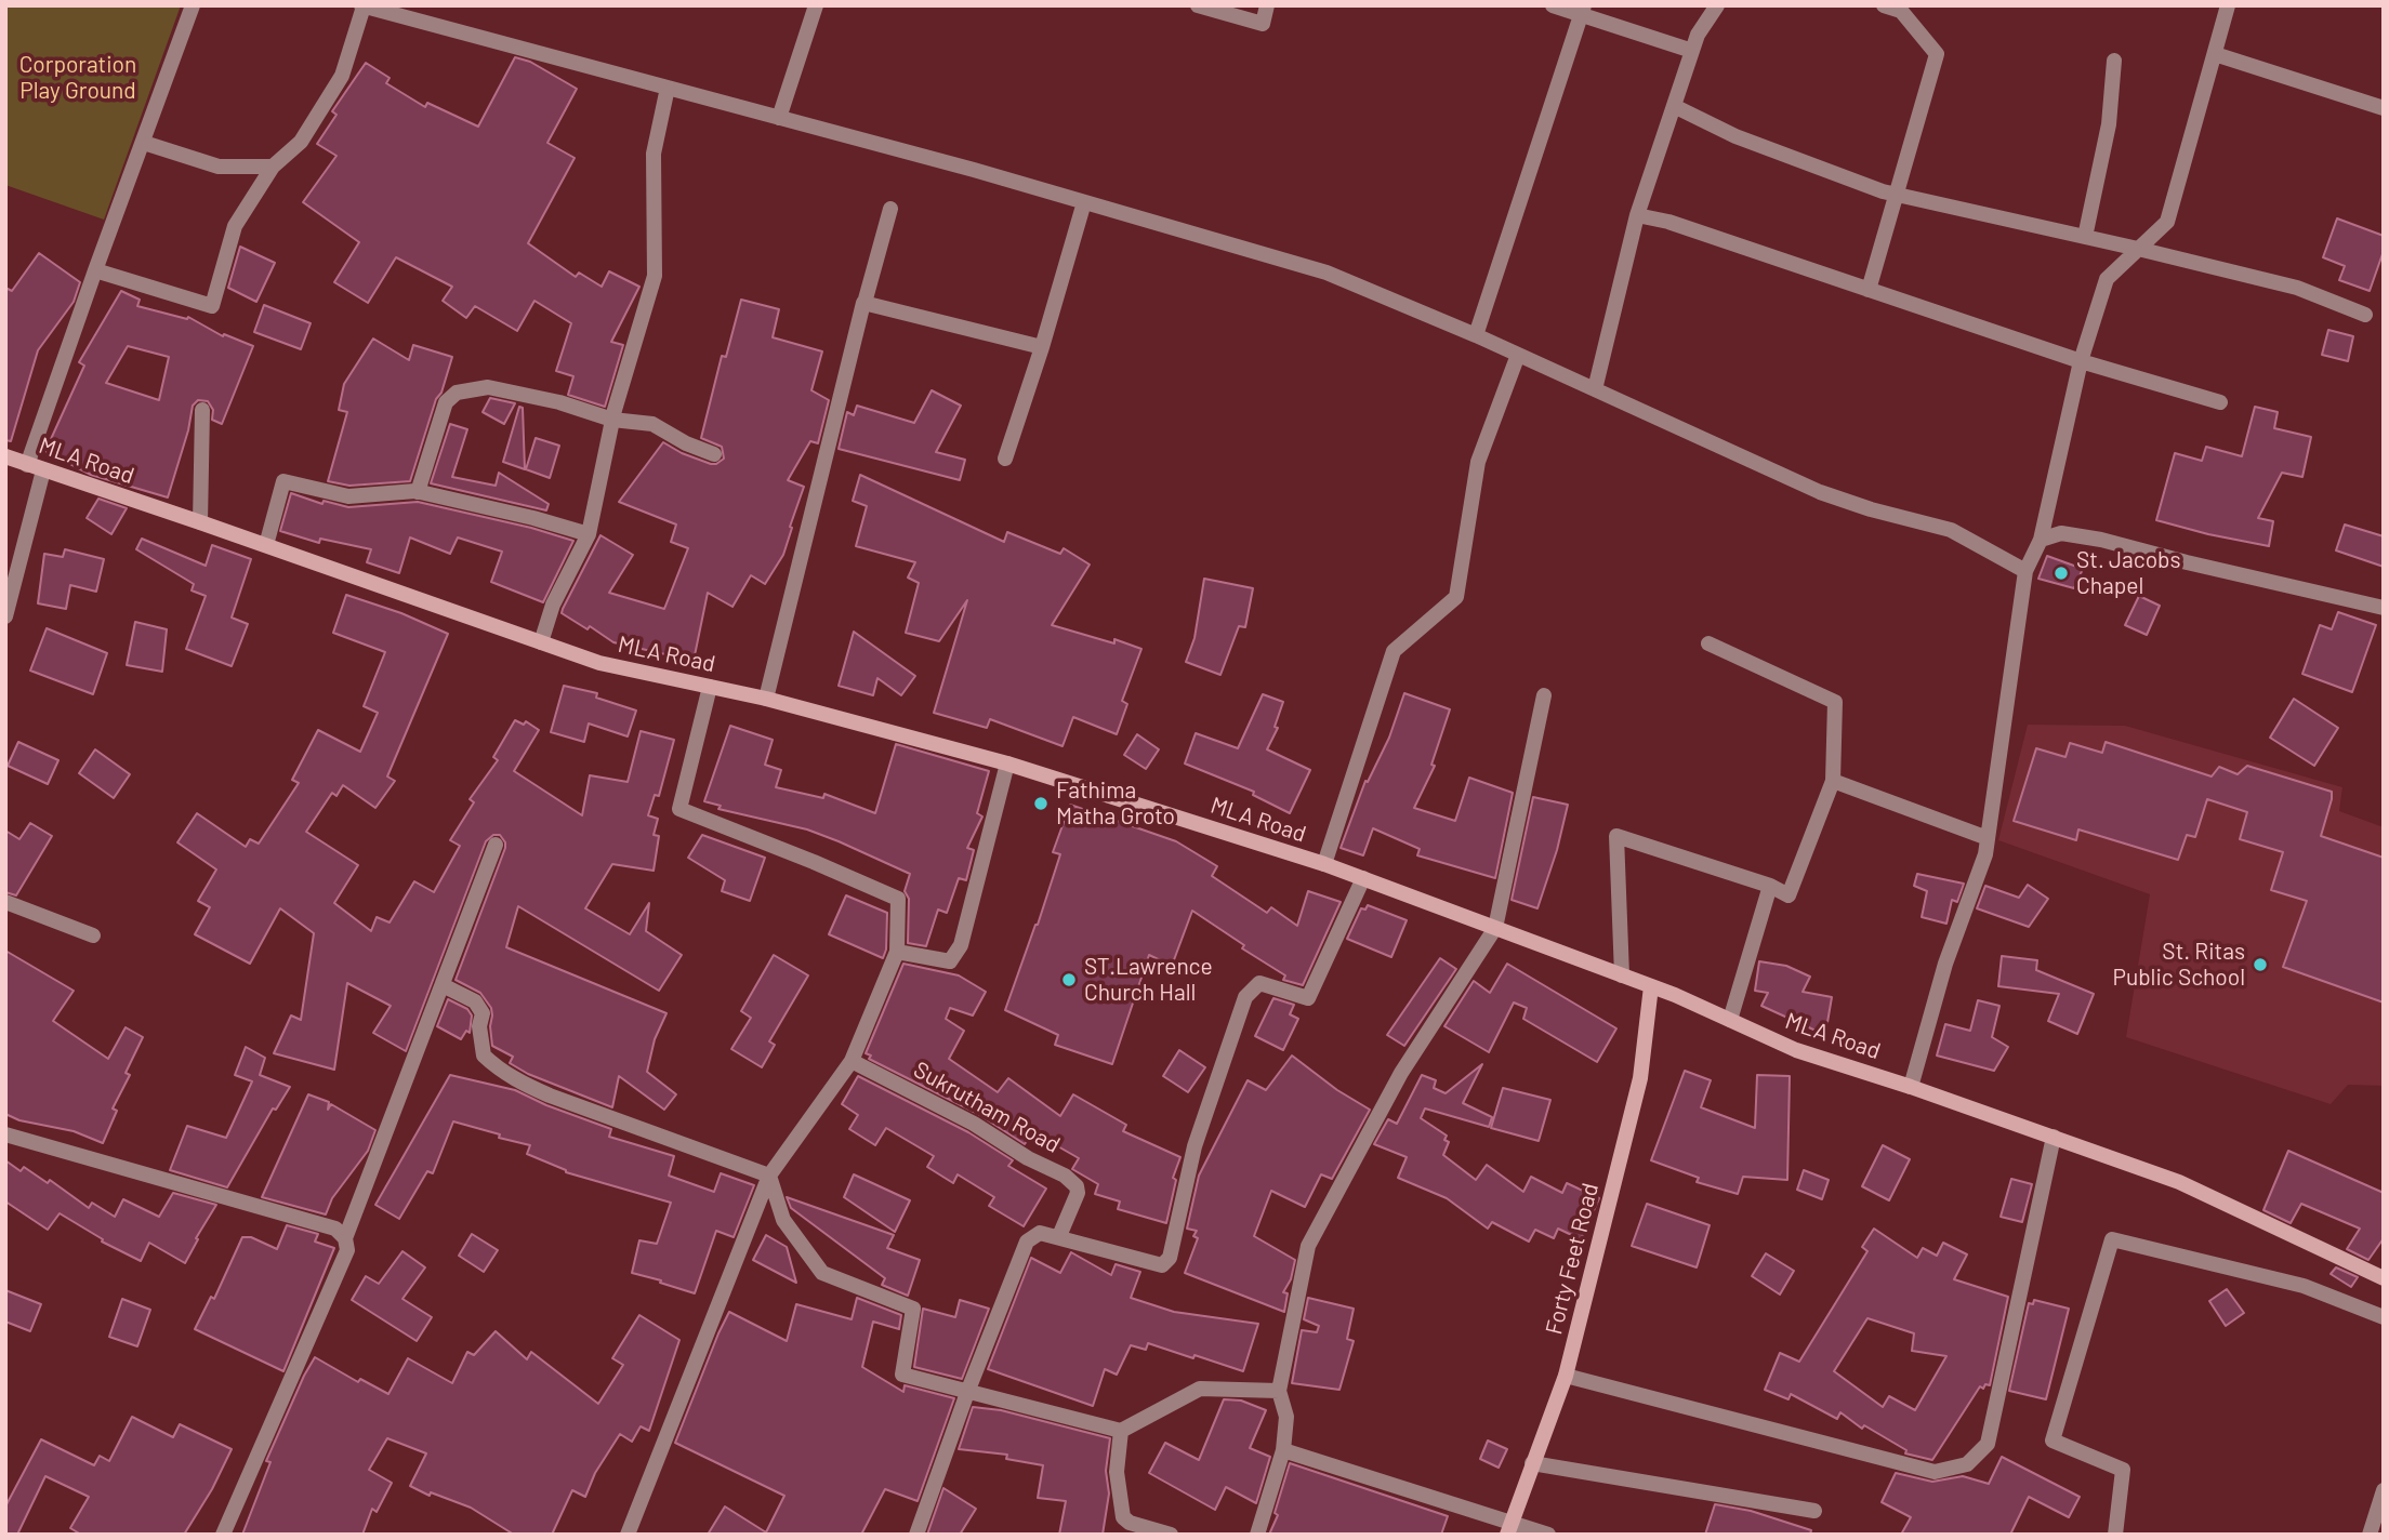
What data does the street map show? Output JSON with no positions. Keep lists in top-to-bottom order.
{
  "streets": {
    "street": ["MLA Road", "Sukrutham Road", "Forty Feet Road"]
  },
  "crossings": [
    ["MLA Road", "Forty Feet Road"]
  ],
  "parks": ["Corporation Play Ground"],
  "places": [
    "St. Jacobs Chapel",
    "Fathima Matha Groto",
    "St. Ritas Public School",
    "ST.Lawrence Church Hall"
  ]
}
